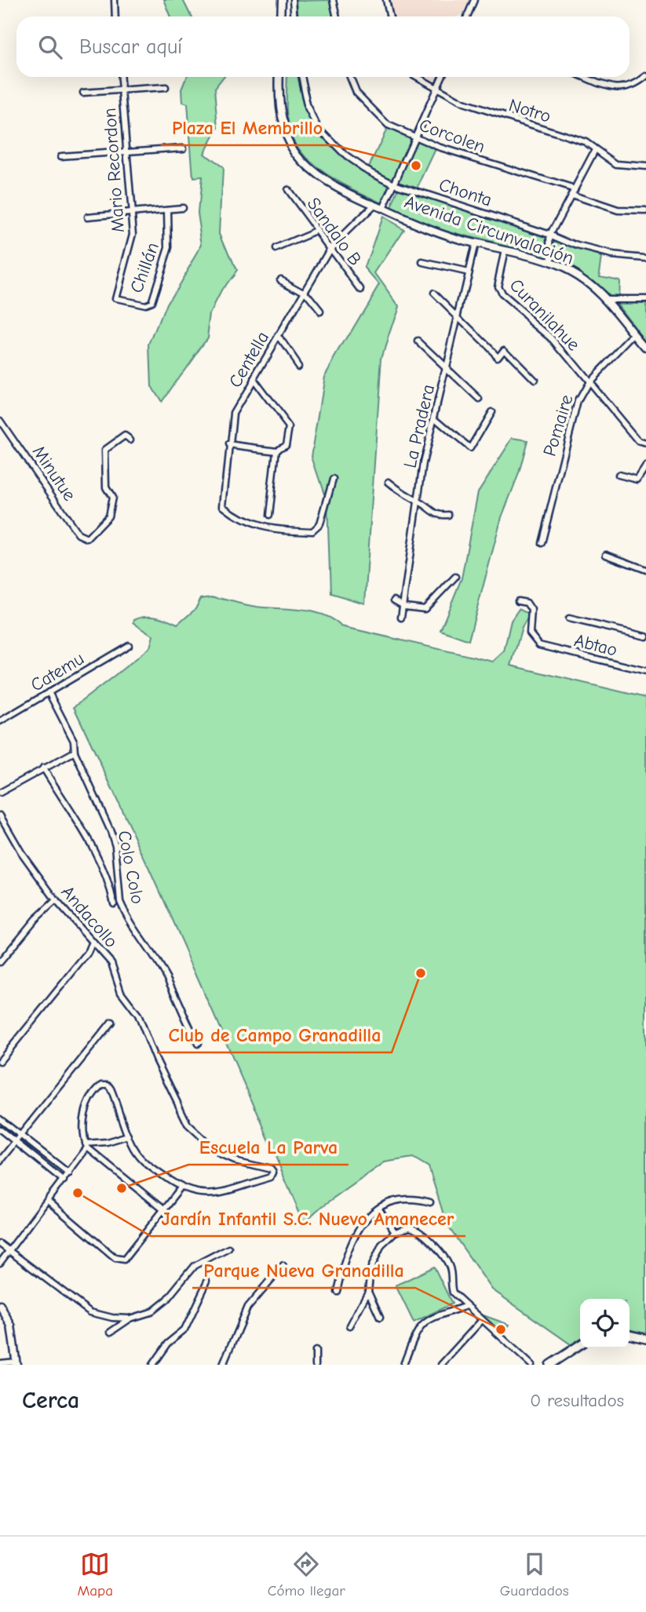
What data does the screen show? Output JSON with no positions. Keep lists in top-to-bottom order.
{
  "streets": {
    "street": [
      "Notro",
      "Corcolen",
      "Mario Recordon",
      "Chonta",
      "Avenida Circunvalación",
      "Sandalo B",
      "Chillán",
      "Curanilahue",
      "Centella",
      "Pomaire",
      "La Pradera",
      "Minutue",
      "Abtao",
      "Catemu",
      "Colo Colo",
      "Andacollo"
    ]
  },
  "crossings": [
    ["Mario Recordon", "Chillán"],
    ["Avenida Circunvalación", "Curanilahue"],
    ["Avenida Circunvalación", "Centella"],
    ["Avenida Circunvalación", "Pomaire"],
    ["Avenida Circunvalación", "La Pradera"],
    ["Sandalo B", "Centella"],
    ["Curanilahue", "Pomaire"],
    ["Catemu", "Colo Colo"]
  ],
  "places": [
    "Plaza El Membrillo",
    "Club de Campo Granadilla",
    "Escuela La Parva",
    "Jardín Infantil S.C. Nuevo Amanecer",
    "Parque Nueva Granadilla"
  ],
  "page": {
    "search": "Buscar aquí",
    "heading": ["Cerca", "0 resultados"],
    "nav": ["Mapa", "Cómo llegar", "Guardados"]
  }
}
